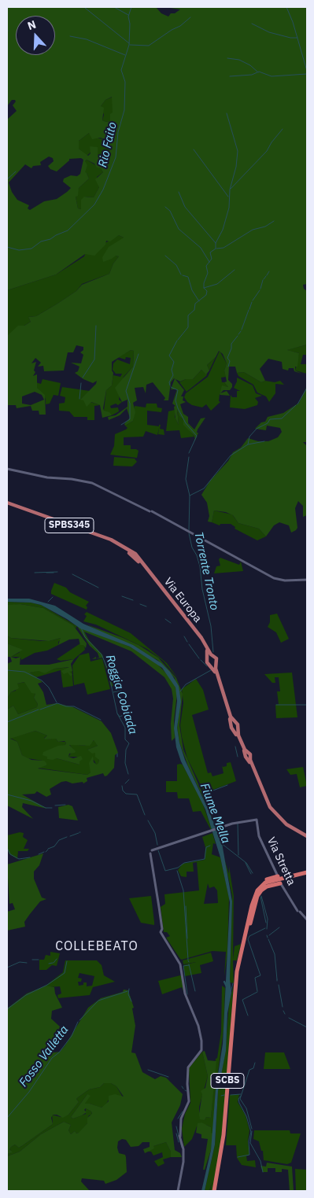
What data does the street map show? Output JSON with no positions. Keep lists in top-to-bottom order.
{
  "streets": {
    "highway": ["SCBS"],
    "main road": ["SPBS345", "Via Europa"],
    "street": ["Via Stretta"]
  },
  "crossings": [
    ["Via Stretta", "SCBS"]
  ],
  "districts": ["COLLEBEATO"],
  "water": [
    "Rio Faito",
    "Torrente Tronto",
    "Roggia Cobiada",
    "Fiume Mella",
    "Fosso Valletta"
  ],
  "north": "top"
}
